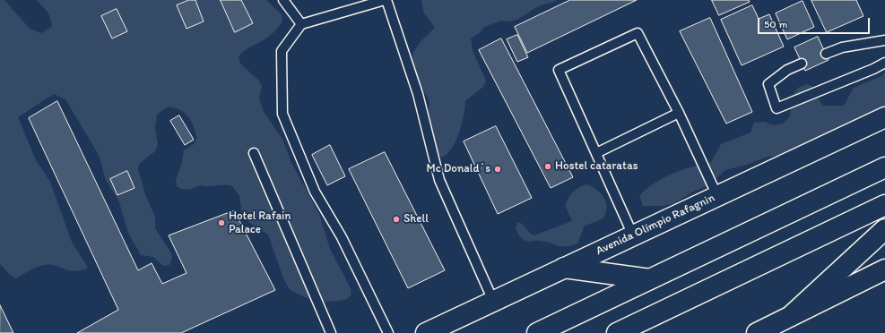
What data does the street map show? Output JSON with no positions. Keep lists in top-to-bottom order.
{
  "streets": {
    "main road": ["Avenida Olímpio Rafagnin"]
  },
  "places": [
    "Hostel cataratas",
    "Mc Donald´s",
    "Shell",
    "Hotel Rafain Palace"
  ],
  "scale_bar": "50 m"
}
